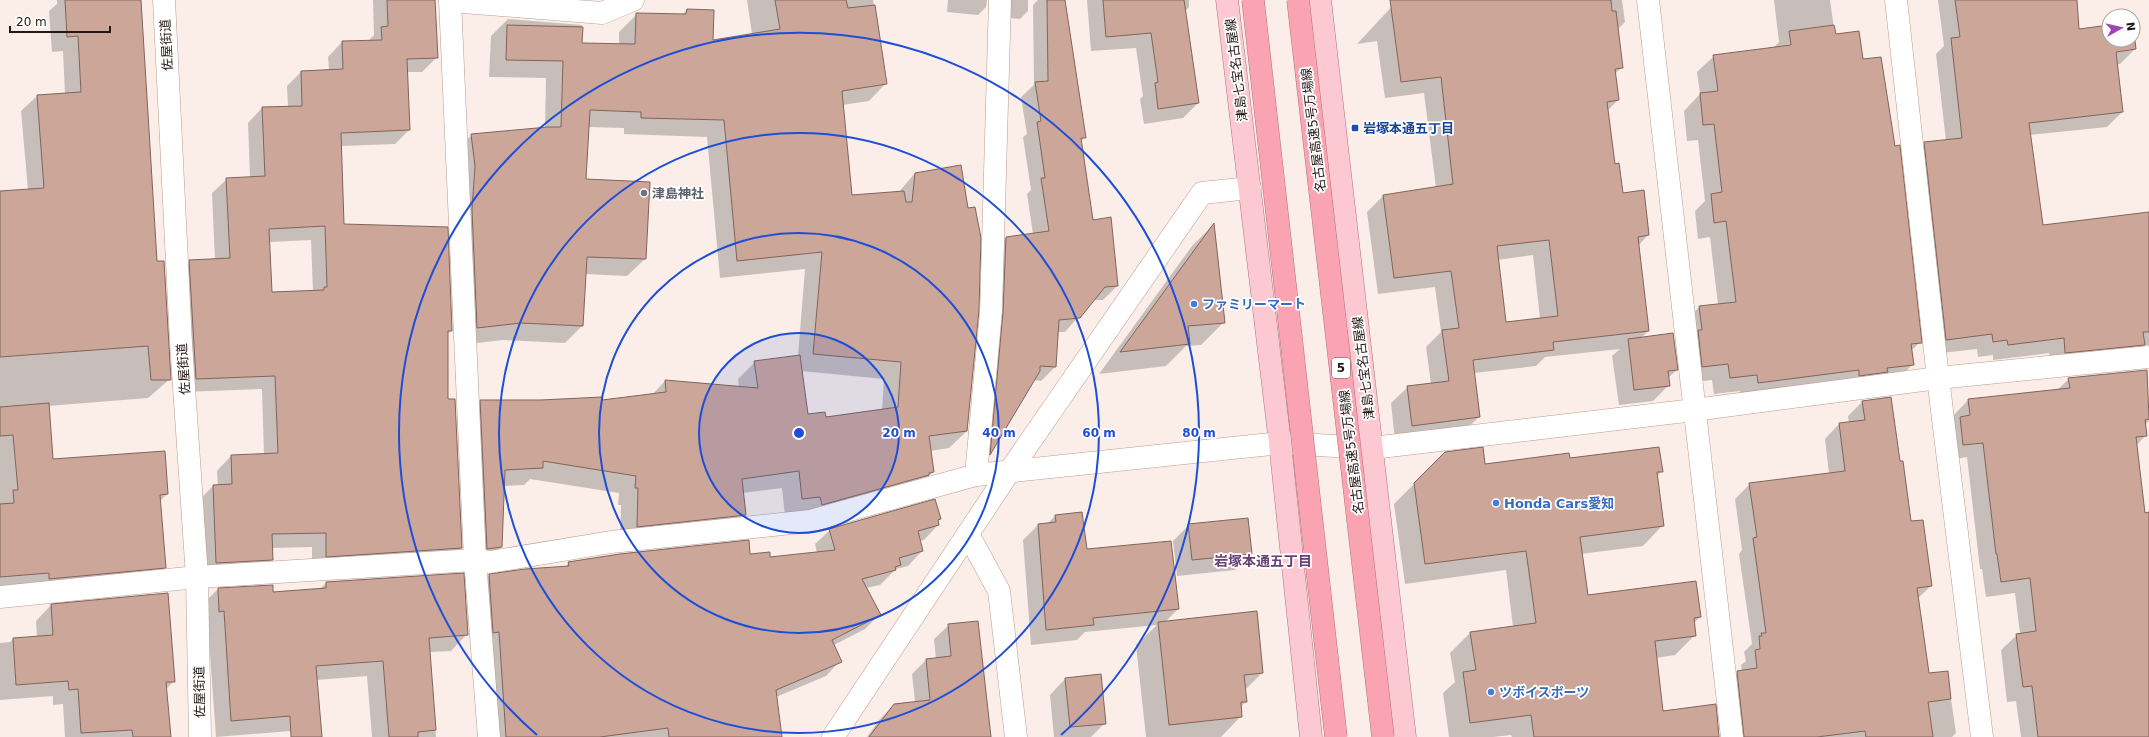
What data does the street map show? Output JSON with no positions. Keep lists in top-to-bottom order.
{
  "streets": {
    "highway": ["名古屋高速5号万場線", "5"],
    "main road": ["津島七宝名古屋線"],
    "street": ["佐屋街道"]
  },
  "districts": ["岩塚本通五丁目"],
  "places": {
    "transit": ["岩塚本通五丁目"],
    "other": [
      "津島神社",
      "ファミリーマート",
      "Honda Cars愛知",
      "ツボイスポーツ"
    ]
  },
  "scale_bar": "20 m",
  "north": "right",
  "rings": [
    "20 m",
    "40 m",
    "60 m",
    "80 m"
  ]
}
